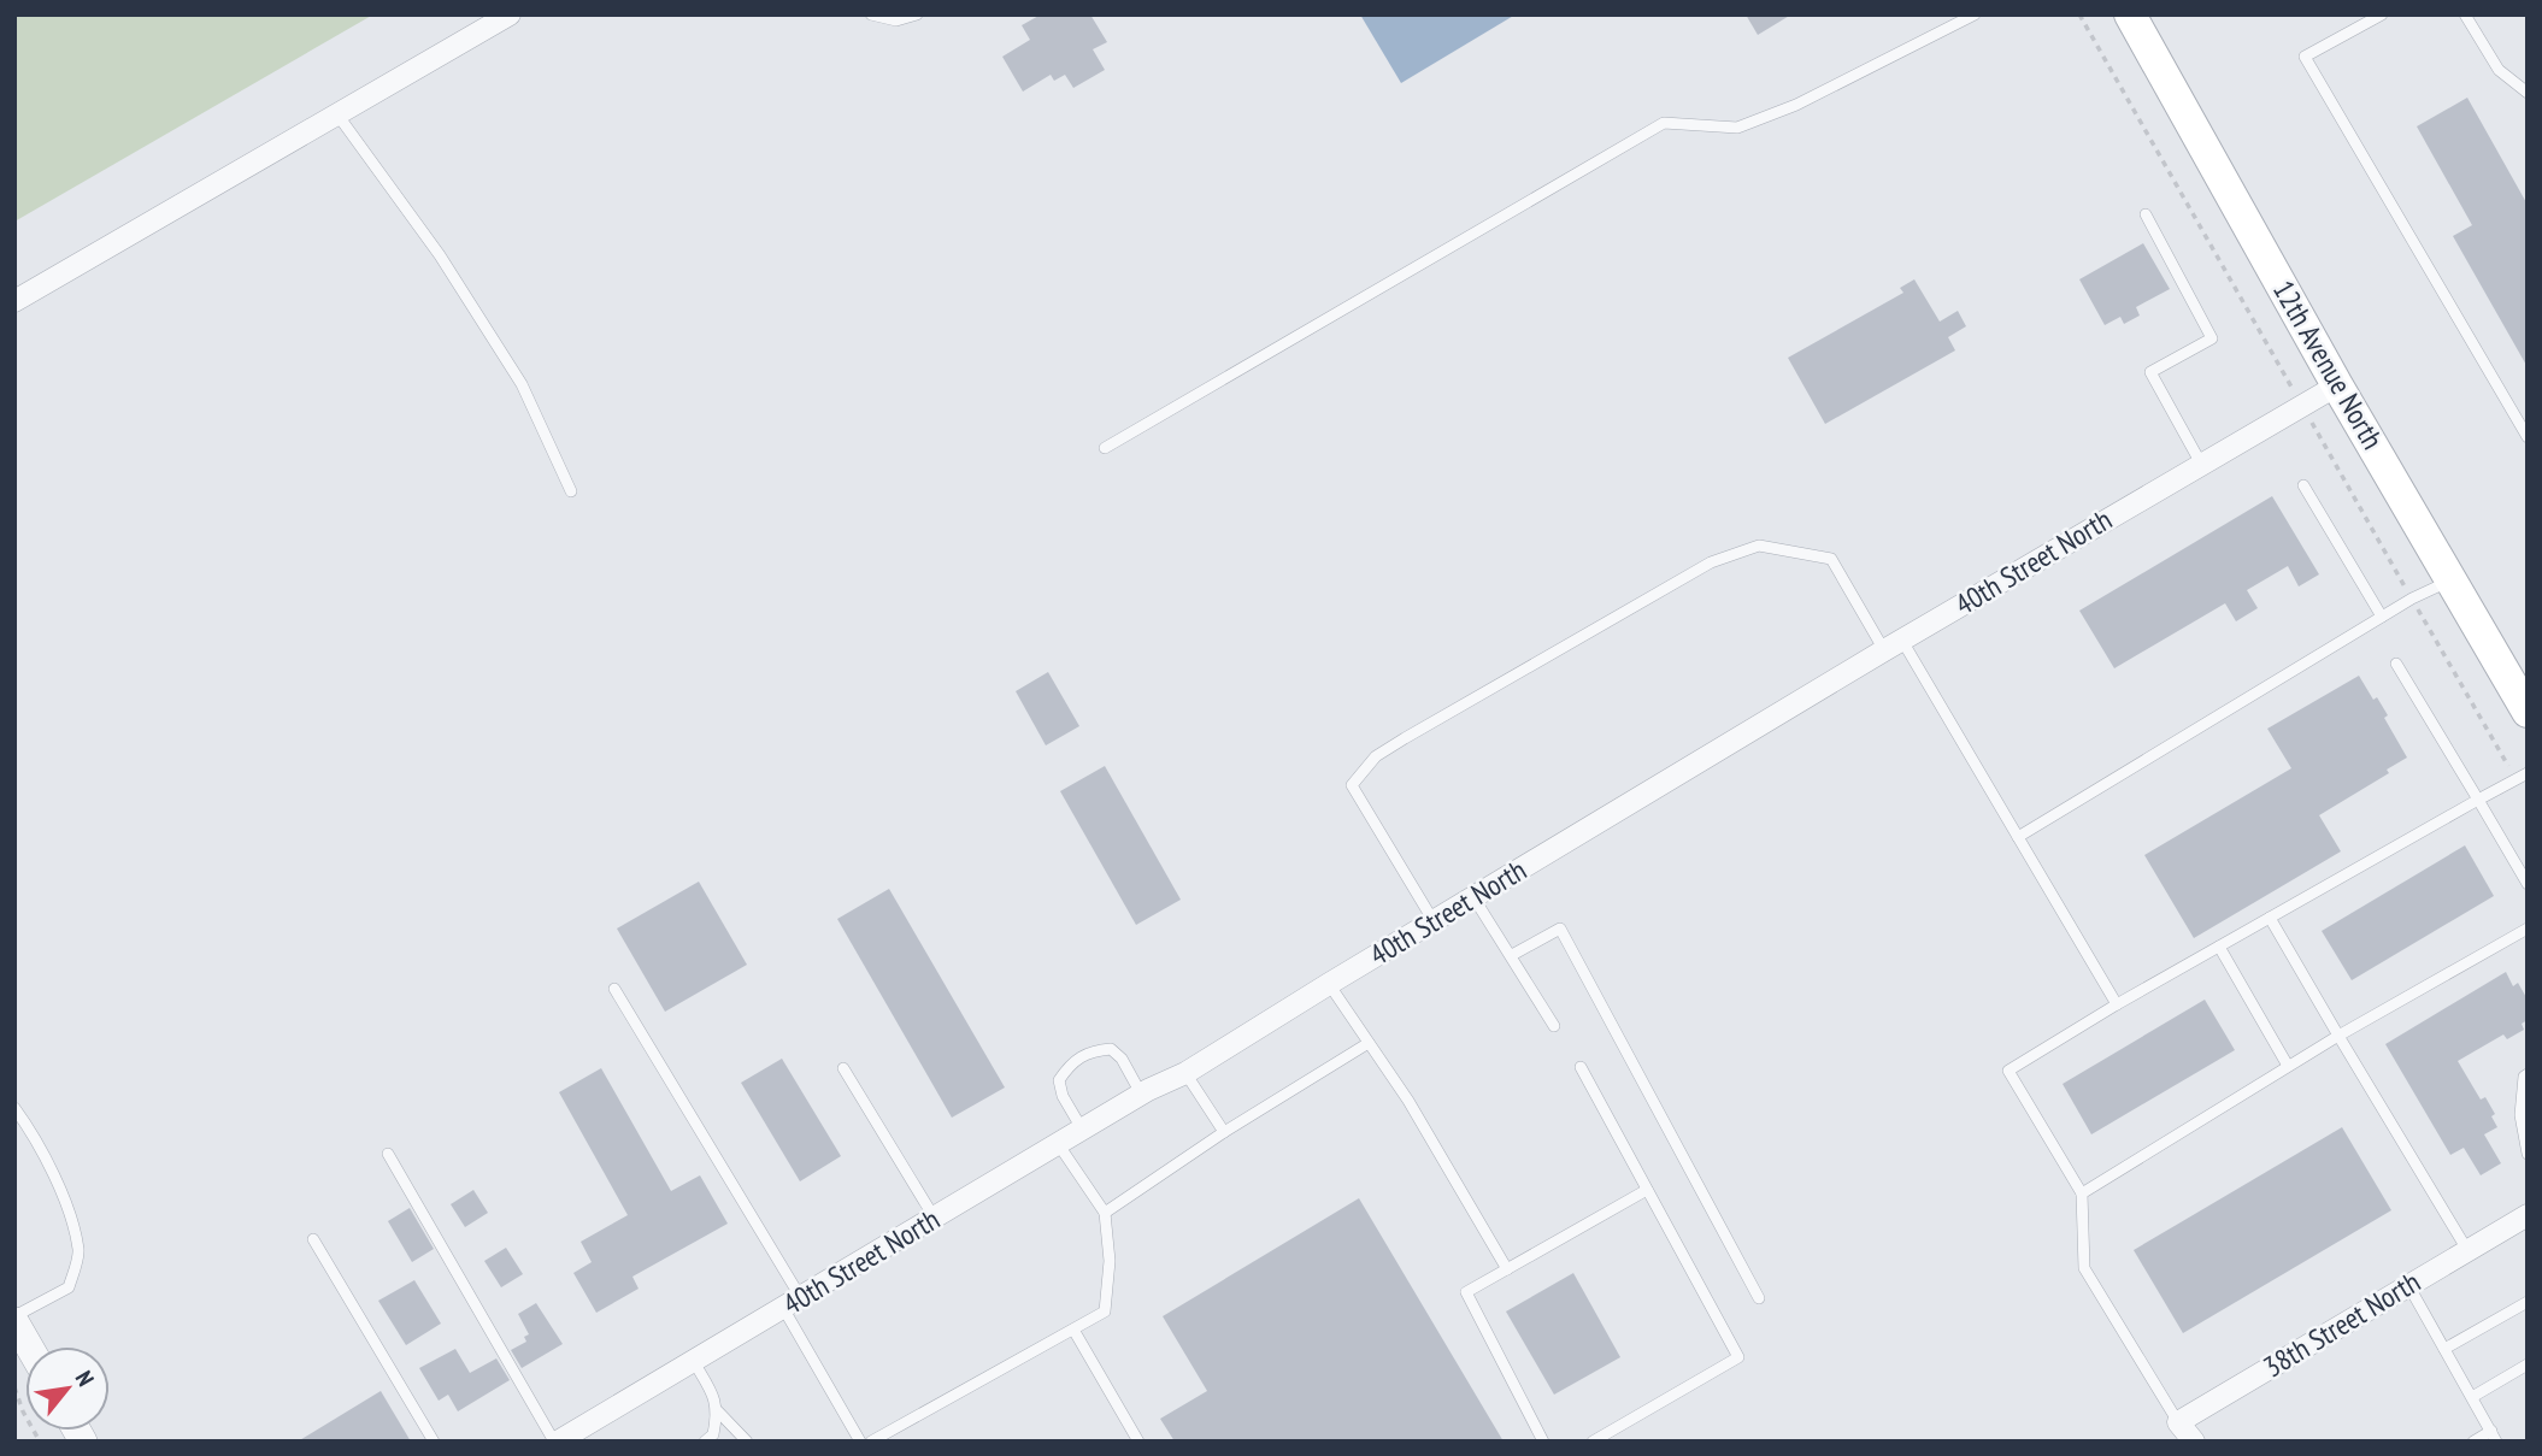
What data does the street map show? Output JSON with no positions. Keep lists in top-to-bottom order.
{
  "streets": {
    "main road": ["12th Avenue North"],
    "street": ["40th Street North", "38th Street North"]
  },
  "crossings": [
    ["12th Avenue North", "40th Street North"]
  ],
  "north": "top right"
}
